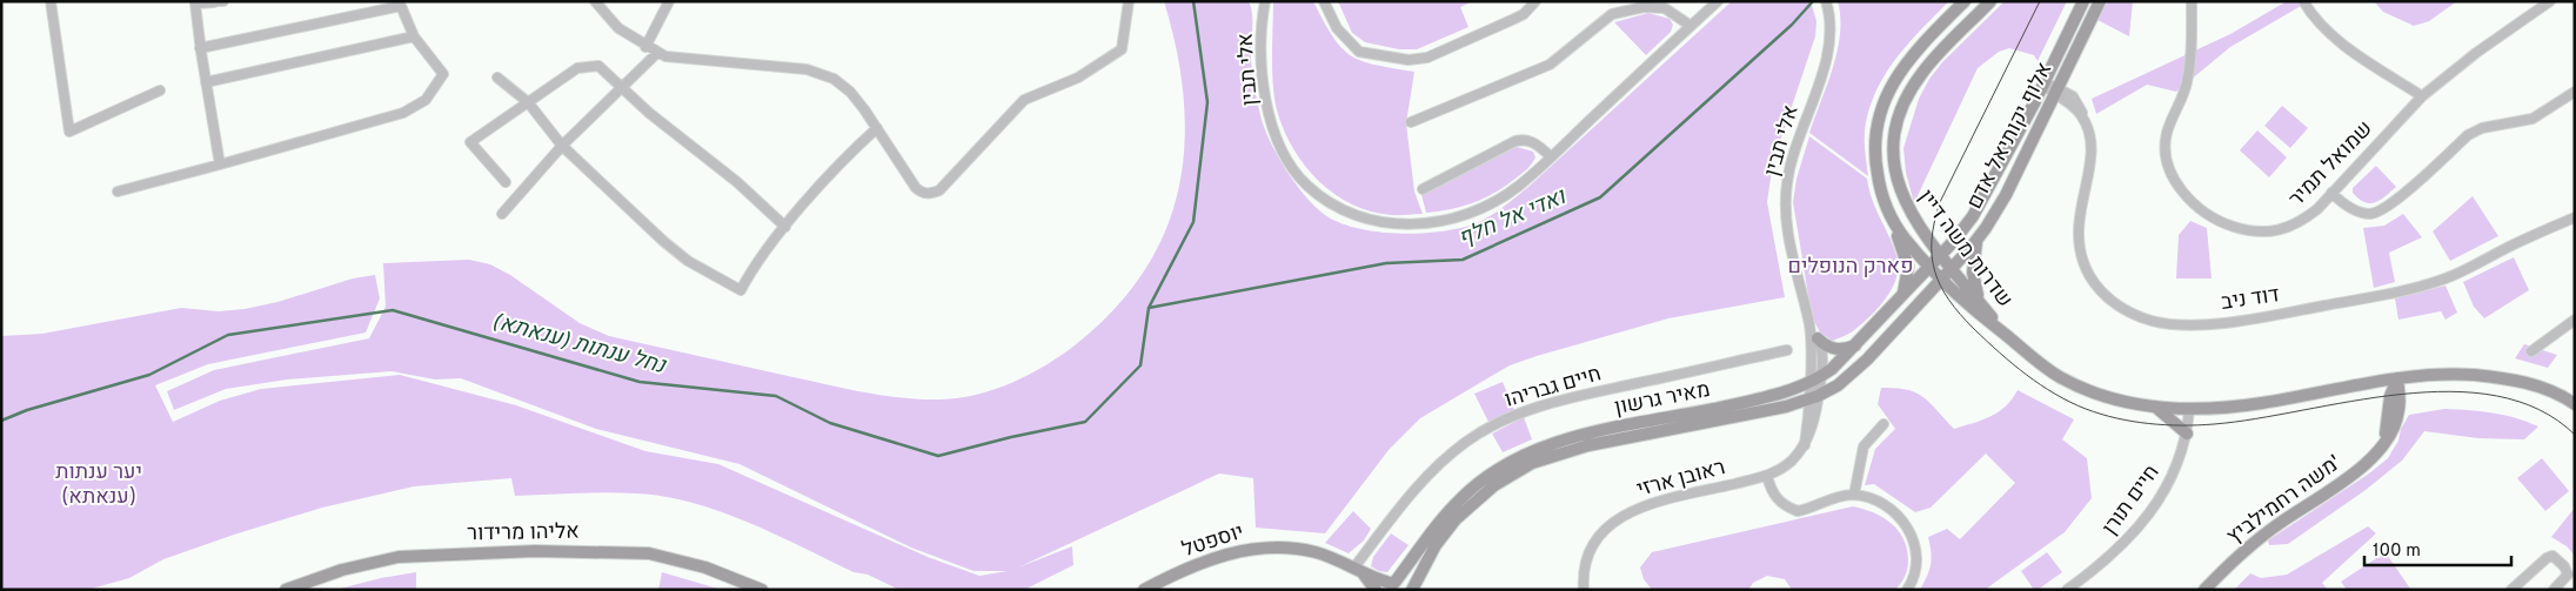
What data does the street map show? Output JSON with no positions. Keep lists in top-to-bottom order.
{
  "streets": {
    "street": [
      "אלי תבין",
      "אלוף יקותיאל אדם",
      "שמואל תמיר",
      "שדרות משה דיין",
      "דוד ניב",
      "חיים גבריהו",
      "מאיר גרשון",
      "ראובן ארזי",
      "חיים תורן",
      "משה רחמילביץ'",
      "אליהו מרידור",
      "יוספטל"
    ]
  },
  "crossings": [
    ["אלי תבין", "מאיר גרשון"],
    ["אלי תבין", "ראובן ארזי"],
    ["אלוף יקותיאל אדם", "שדרות משה דיין"],
    ["אלוף יקותיאל אדם", "דוד ניב"],
    ["אלוף יקותיאל אדם", "מאיר גרשון"],
    ["שדרות משה דיין", "מאיר גרשון"],
    ["שדרות משה דיין", "חיים תורן"],
    ["שדרות משה דיין", "משה רחמילביץ'"],
    ["חיים גבריהו", "יוספטל"],
    ["מאיר גרשון", "ראובן ארזי"],
    ["מאיר גרשון", "יוספטל"]
  ],
  "water": ["ואדי אל חלף", "נחל ענתות (ענאתא)"],
  "parks": ["פארק הנופלים", "יער ענתות (ענאתא)"],
  "scale_bar": "100 m"
}
